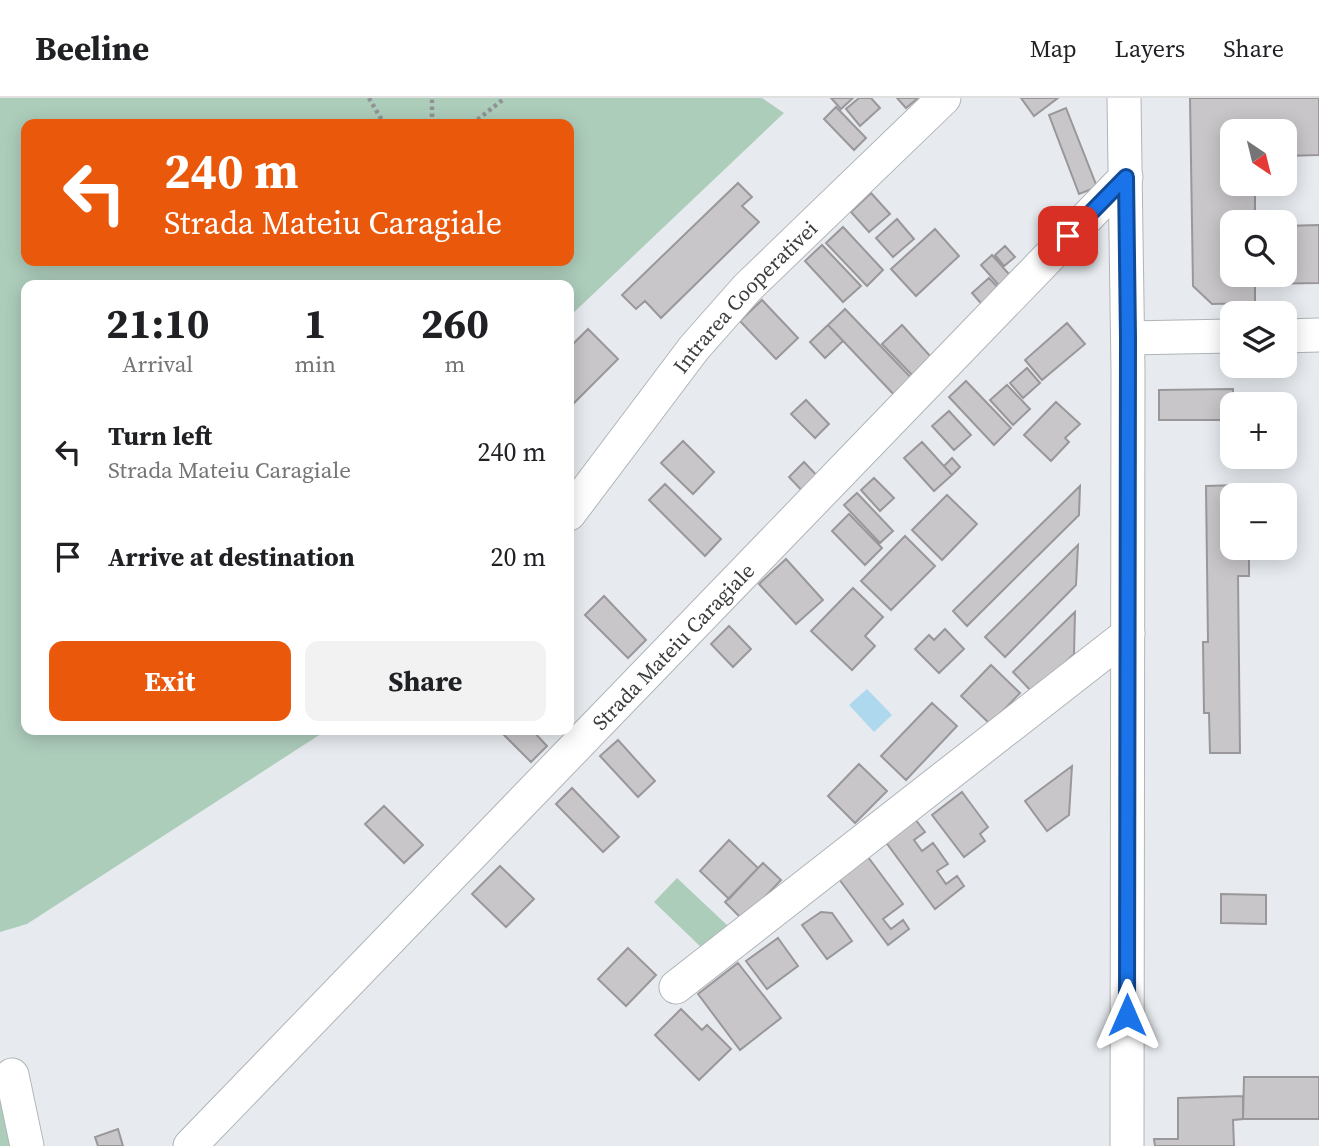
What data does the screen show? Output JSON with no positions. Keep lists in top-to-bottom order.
{
  "streets": {
    "street": ["Intrarea Cooperativei", "Strada Mateiu Caragiale"]
  },
  "north": "bottom right",
  "page": {
    "header": "Beeline",
    "nav": ["Map", "Layers", "Share"],
    "map_buttons": ["+", "−"],
    "turn": ["240 m", "Strada Mateiu Caragiale"],
    "eta": [
      "21:10",
      "Arrival",
      "1",
      "min",
      "260",
      "m"
    ],
    "list": [
      {
        "name": "Turn left",
        "note": "Strada Mateiu Caragiale",
        "value": "240 m"
      },
      {
        "name": "Arrive at destination",
        "value": "20 m"
      }
    ],
    "buttons": ["Exit", "Share"]
  }
}
